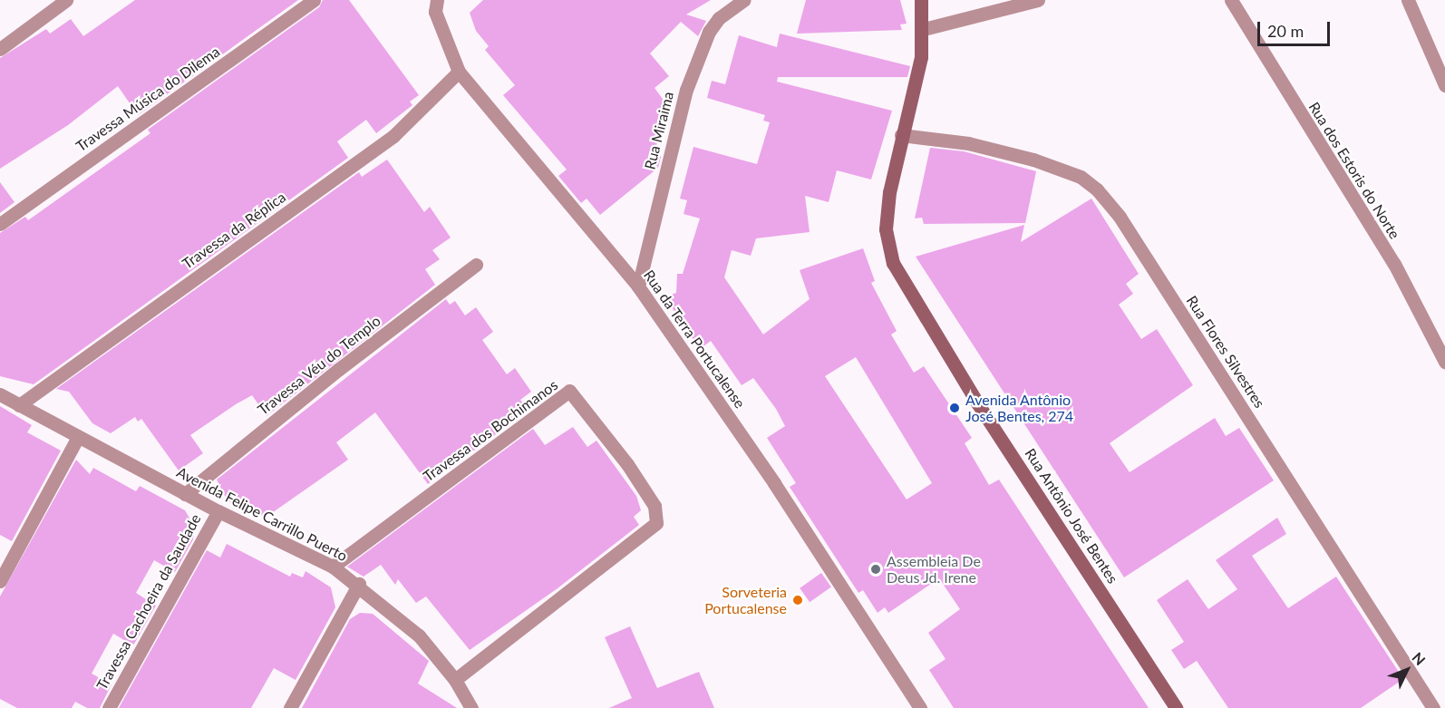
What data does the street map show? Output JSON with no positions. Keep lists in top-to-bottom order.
{
  "streets": {
    "street": [
      "Travessa Música do Dilema",
      "Rua Miraima",
      "Rua dos Estoris do Norte",
      "Travessa da Réplica",
      "Rua da Terra Portucalense",
      "Rua Flores Silvestres",
      "Travessa Véu do Templo",
      "Travessa dos Bochimanos",
      "Avenida Felipe Carrillo Puerto",
      "Rua Antônio José Bentes",
      "Travessa Cachoeira da Saudade"
    ]
  },
  "crossings": [
    ["Rua Miraima", "Rua da Terra Portucalense"],
    ["Travessa da Réplica", "Rua da Terra Portucalense"],
    ["Travessa da Réplica", "Avenida Felipe Carrillo Puerto"],
    ["Rua Flores Silvestres", "Rua Antônio José Bentes"],
    ["Travessa Véu do Templo", "Avenida Felipe Carrillo Puerto"],
    ["Travessa dos Bochimanos", "Avenida Felipe Carrillo Puerto"],
    ["Avenida Felipe Carrillo Puerto", "Travessa Cachoeira da Saudade"]
  ],
  "places": ["Avenida Antônio José Bentes, 274", "Assembleia De Deus Jd. Irene", "Sorveteria Portucalense"],
  "scale_bar": "20 m",
  "north": "top right"
}
